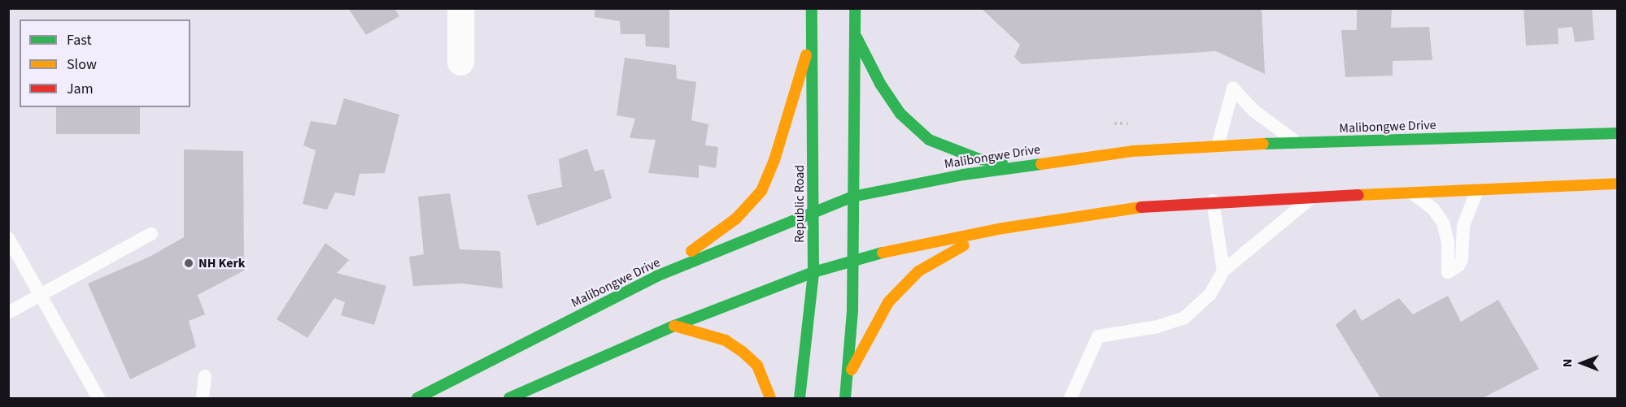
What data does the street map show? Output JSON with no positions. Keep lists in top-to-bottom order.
{
  "streets": {
    "main road": ["Malibongwe Drive", "Republic Road"]
  },
  "crossings": [
    ["Malibongwe Drive", "Republic Road"]
  ],
  "places": ["NH Kerk"],
  "legend": ["Fast", "Slow", "Jam"],
  "north": "left"
}
